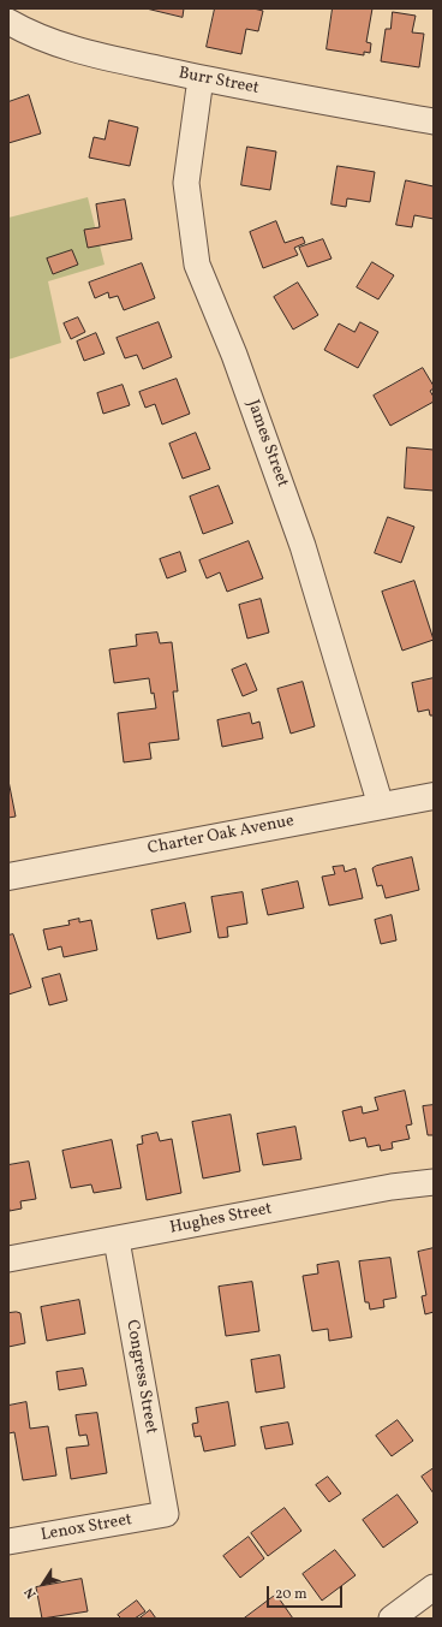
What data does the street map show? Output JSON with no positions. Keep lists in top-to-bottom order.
{
  "streets": {
    "street": [
      "Burr Street",
      "James Street",
      "Charter Oak Avenue",
      "Hughes Street",
      "Congress Street",
      "Lenox Street"
    ]
  },
  "crossings": [
    ["Burr Street", "James Street"],
    ["James Street", "Charter Oak Avenue"],
    ["Hughes Street", "Congress Street"],
    ["Congress Street", "Lenox Street"]
  ],
  "scale_bar": "20 m",
  "north": "bottom left"
}
